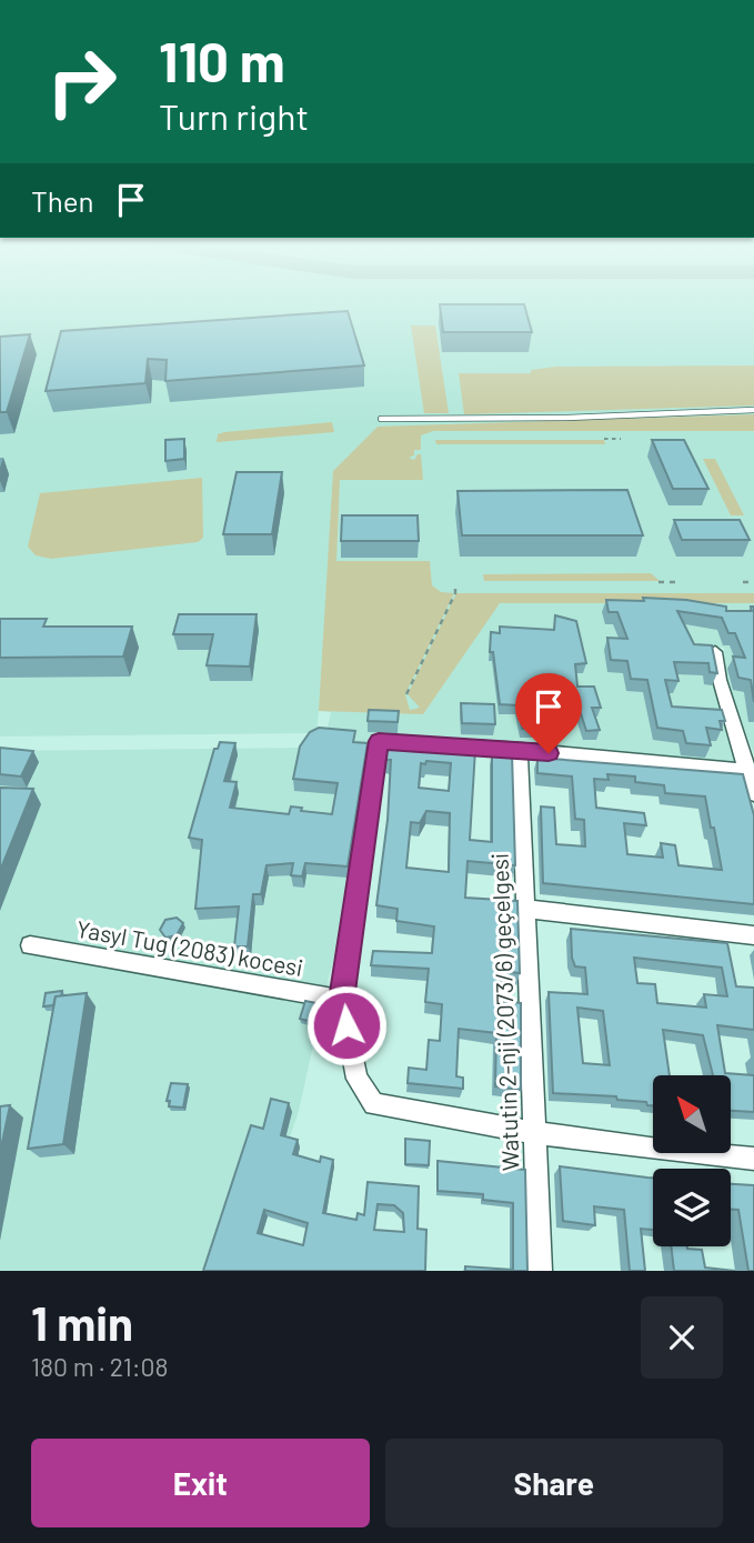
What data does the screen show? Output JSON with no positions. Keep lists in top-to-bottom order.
{
  "streets": {
    "street": ["Yasyl Tug (2083) kocesi", "Watutin 2-nji (2073/6) geçelgesi"]
  },
  "north": "top left",
  "page": {
    "turn": ["110 m", "Turn right"],
    "then": "Then",
    "heading": ["1 min", "180 m · 21:08"],
    "buttons": ["Exit", "Share"]
  }
}
